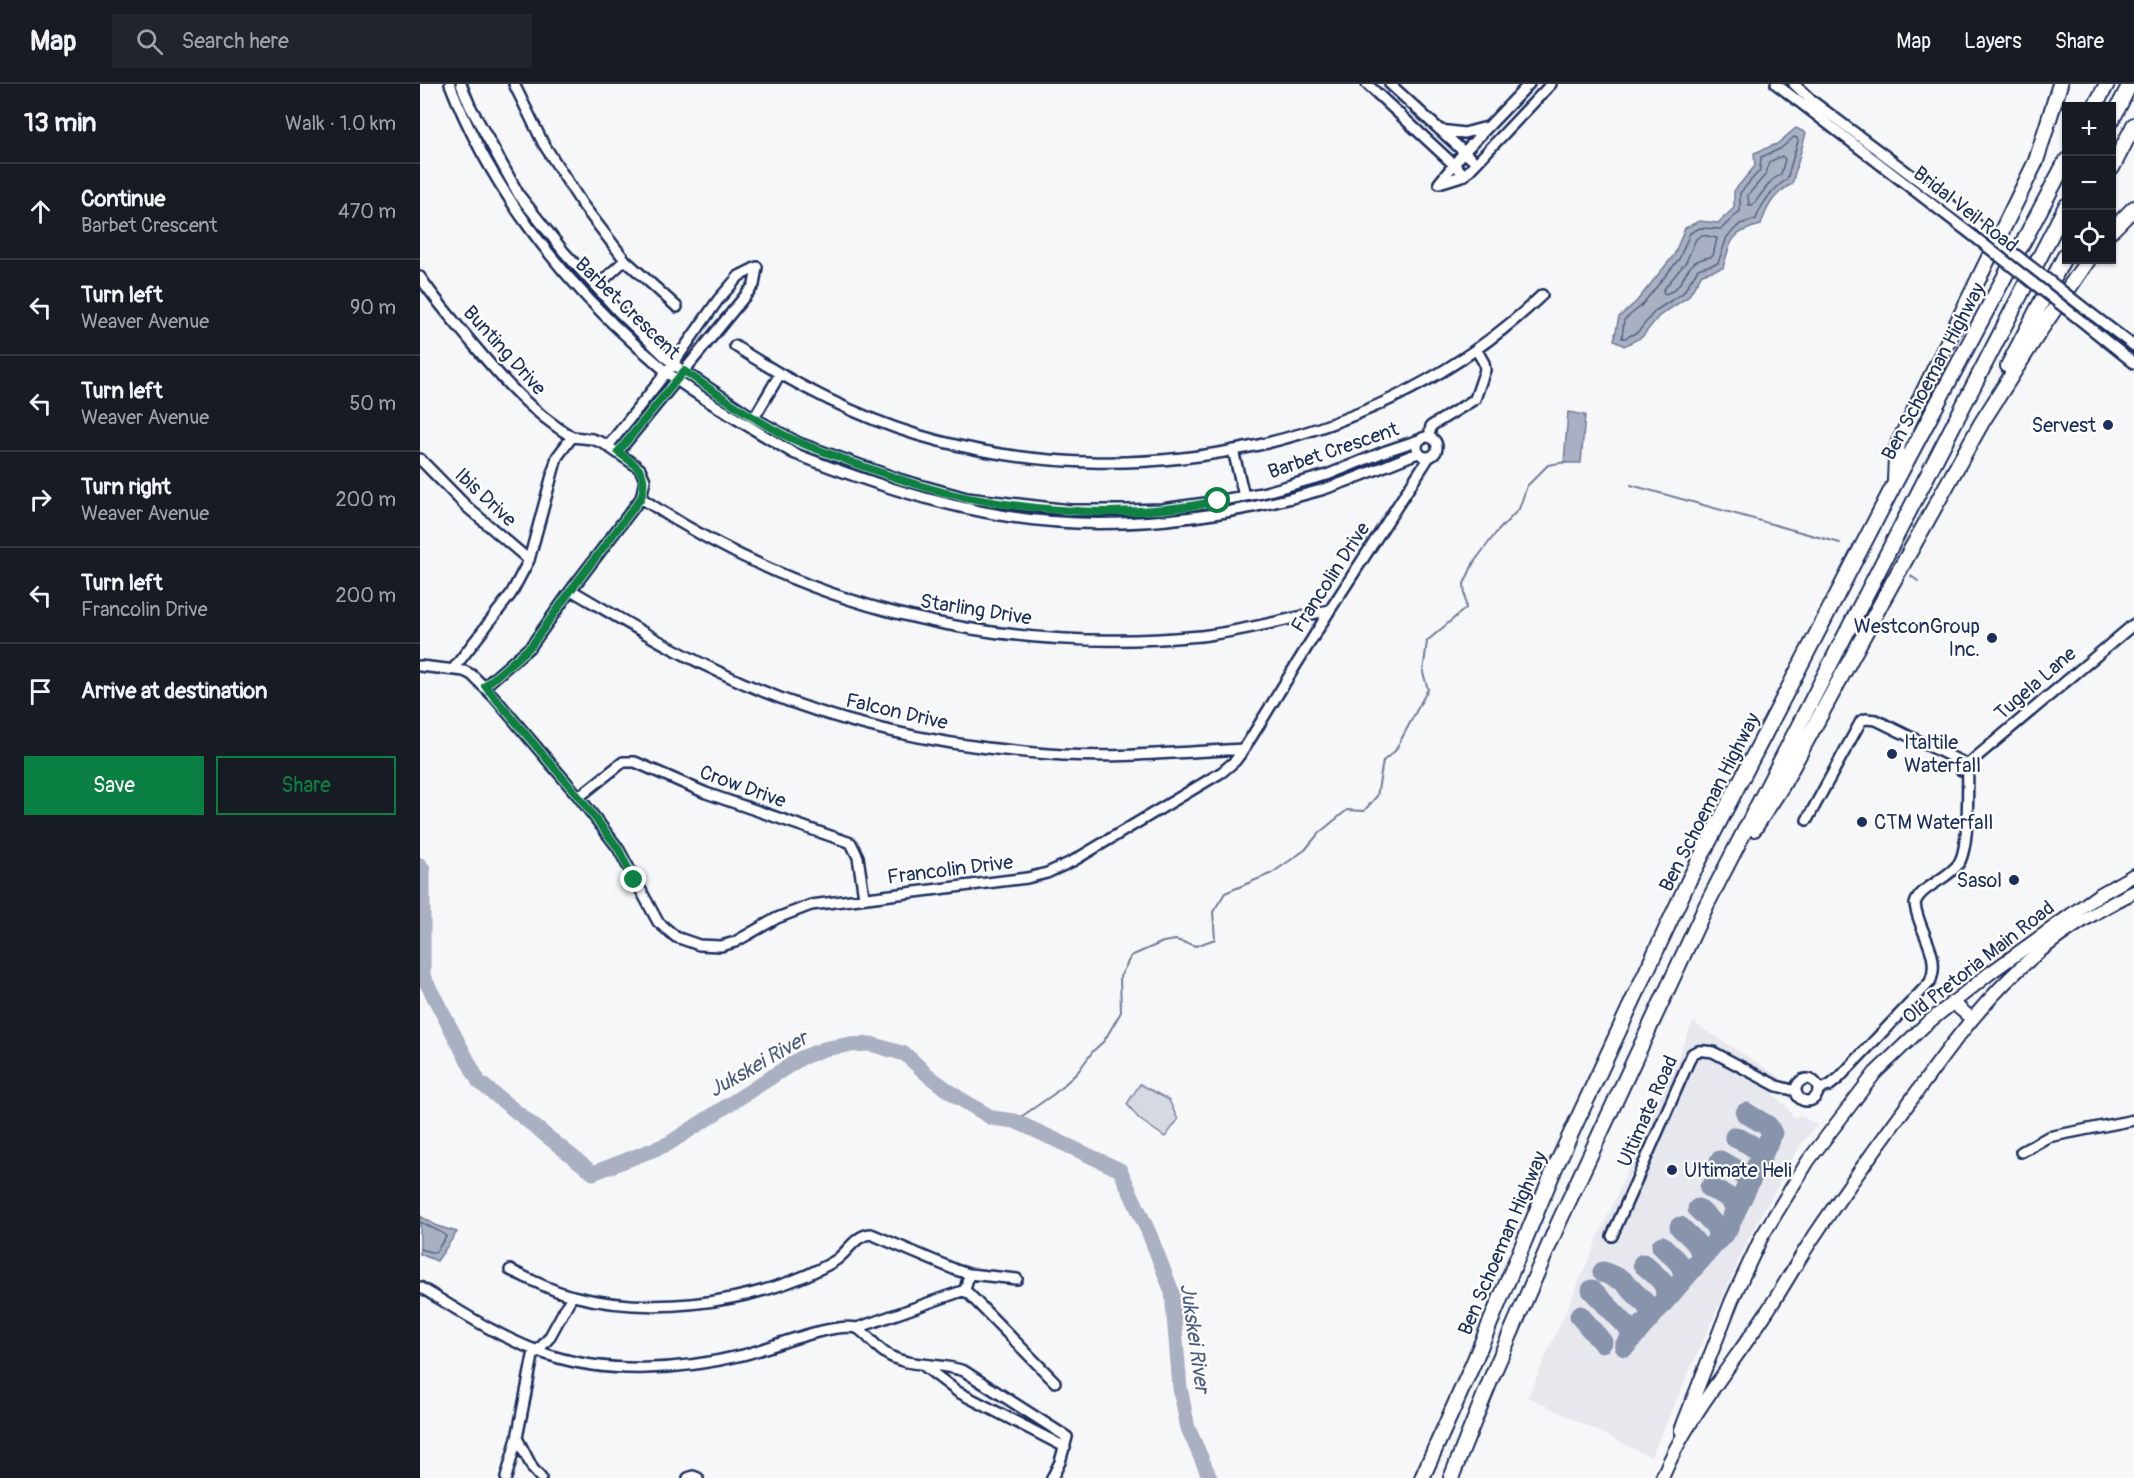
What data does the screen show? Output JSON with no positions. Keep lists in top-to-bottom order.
{
  "streets": {
    "highway": ["Ben Schoeman Highway"],
    "main road": ["Old Pretoria Main Road"],
    "street": [
      "Bridal Veil Road",
      "Barbet Crescent",
      "Bunting Drive",
      "Ibis Drive",
      "Francolin Drive",
      "Starling Drive",
      "Tugela Lane",
      "Falcon Drive",
      "Crow Drive",
      "Ultimate Road"
    ]
  },
  "crossings": [
    ["Barbet Crescent", "Francolin Drive"],
    ["Francolin Drive", "Starling Drive"],
    ["Francolin Drive", "Falcon Drive"],
    ["Francolin Drive", "Crow Drive"]
  ],
  "water": ["Jukskei River"],
  "places": [
    "Servest",
    "WestconGroup Inc.",
    "Italtile Waterfall",
    "CTM Waterfall",
    "Sasol",
    "Ultimate Heli"
  ],
  "page": {
    "header": "Map",
    "search": "Search here",
    "nav": ["Map", "Layers", "Share"],
    "heading": ["13 min", "Walk · 1.0 km"],
    "map_buttons": ["+", "−"],
    "list": [
      ["Continue", "Barbet Crescent", "470 m"],
      ["Turn left", "Weaver Avenue", "90 m"],
      ["Turn left", "Weaver Avenue", "50 m"],
      ["Turn right", "Weaver Avenue", "200 m"],
      ["Turn left", "Francolin Drive", "200 m"],
      "Arrive at destination"
    ],
    "buttons": ["Save", "Share"]
  }
}
